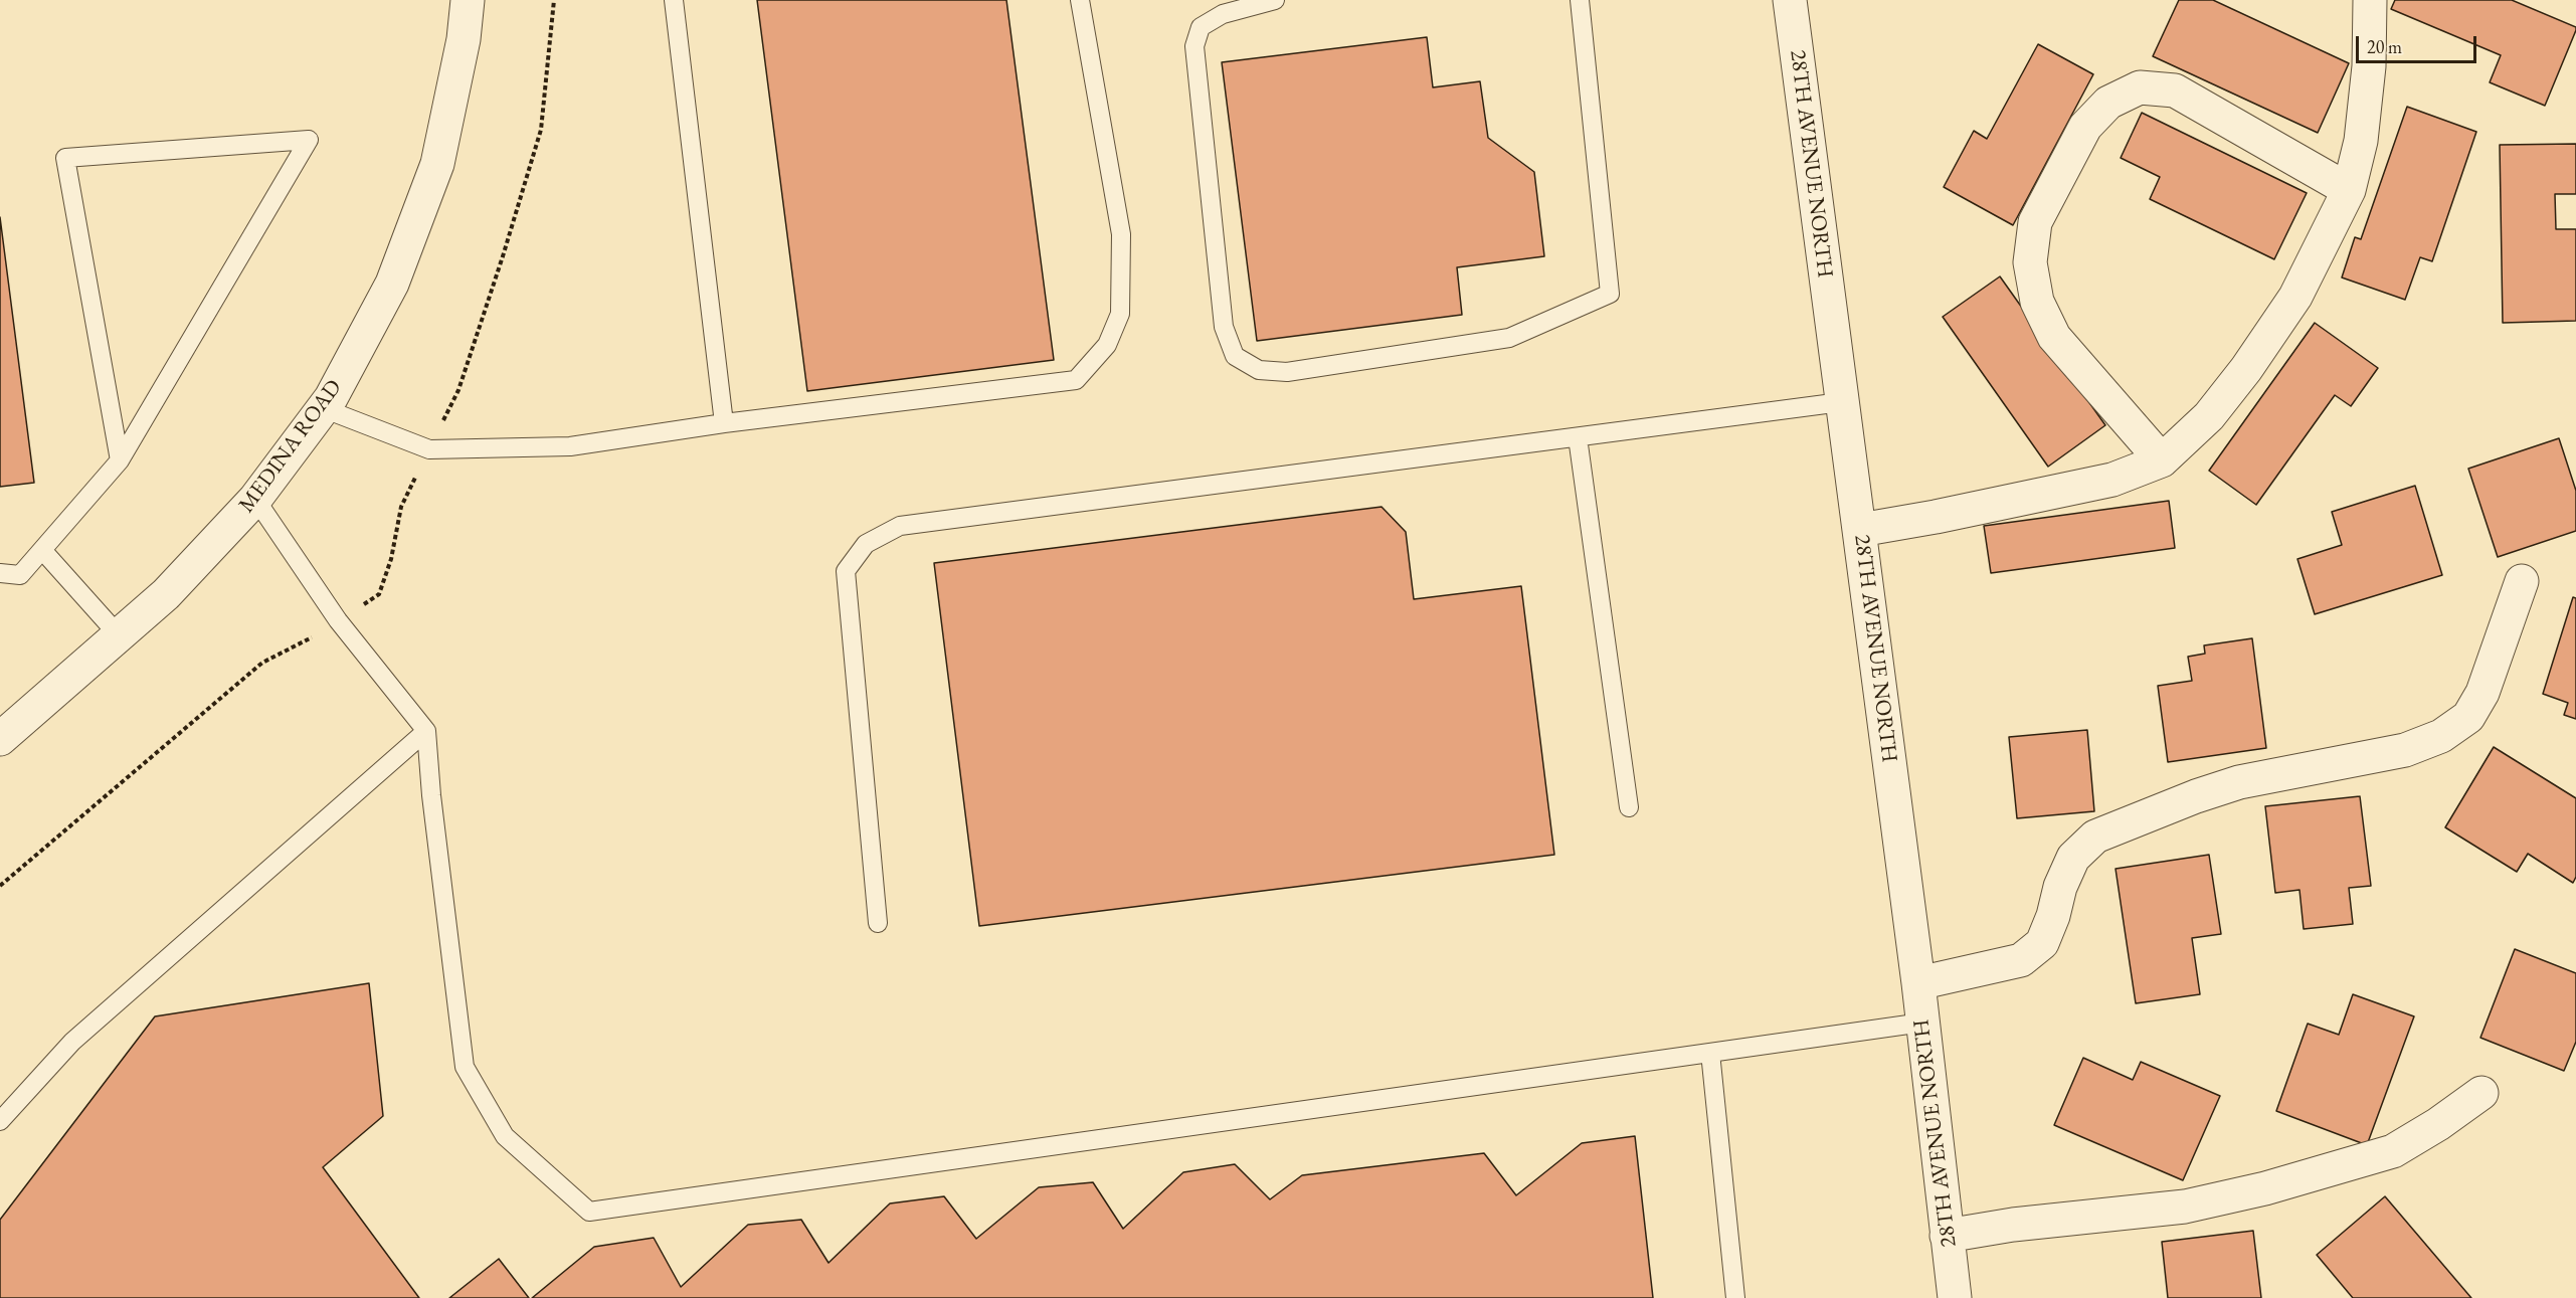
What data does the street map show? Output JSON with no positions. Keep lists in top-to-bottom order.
{
  "streets": {
    "street": ["28TH AVENUE NORTH", "MEDINA ROAD"]
  },
  "scale_bar": "20 m"
}
